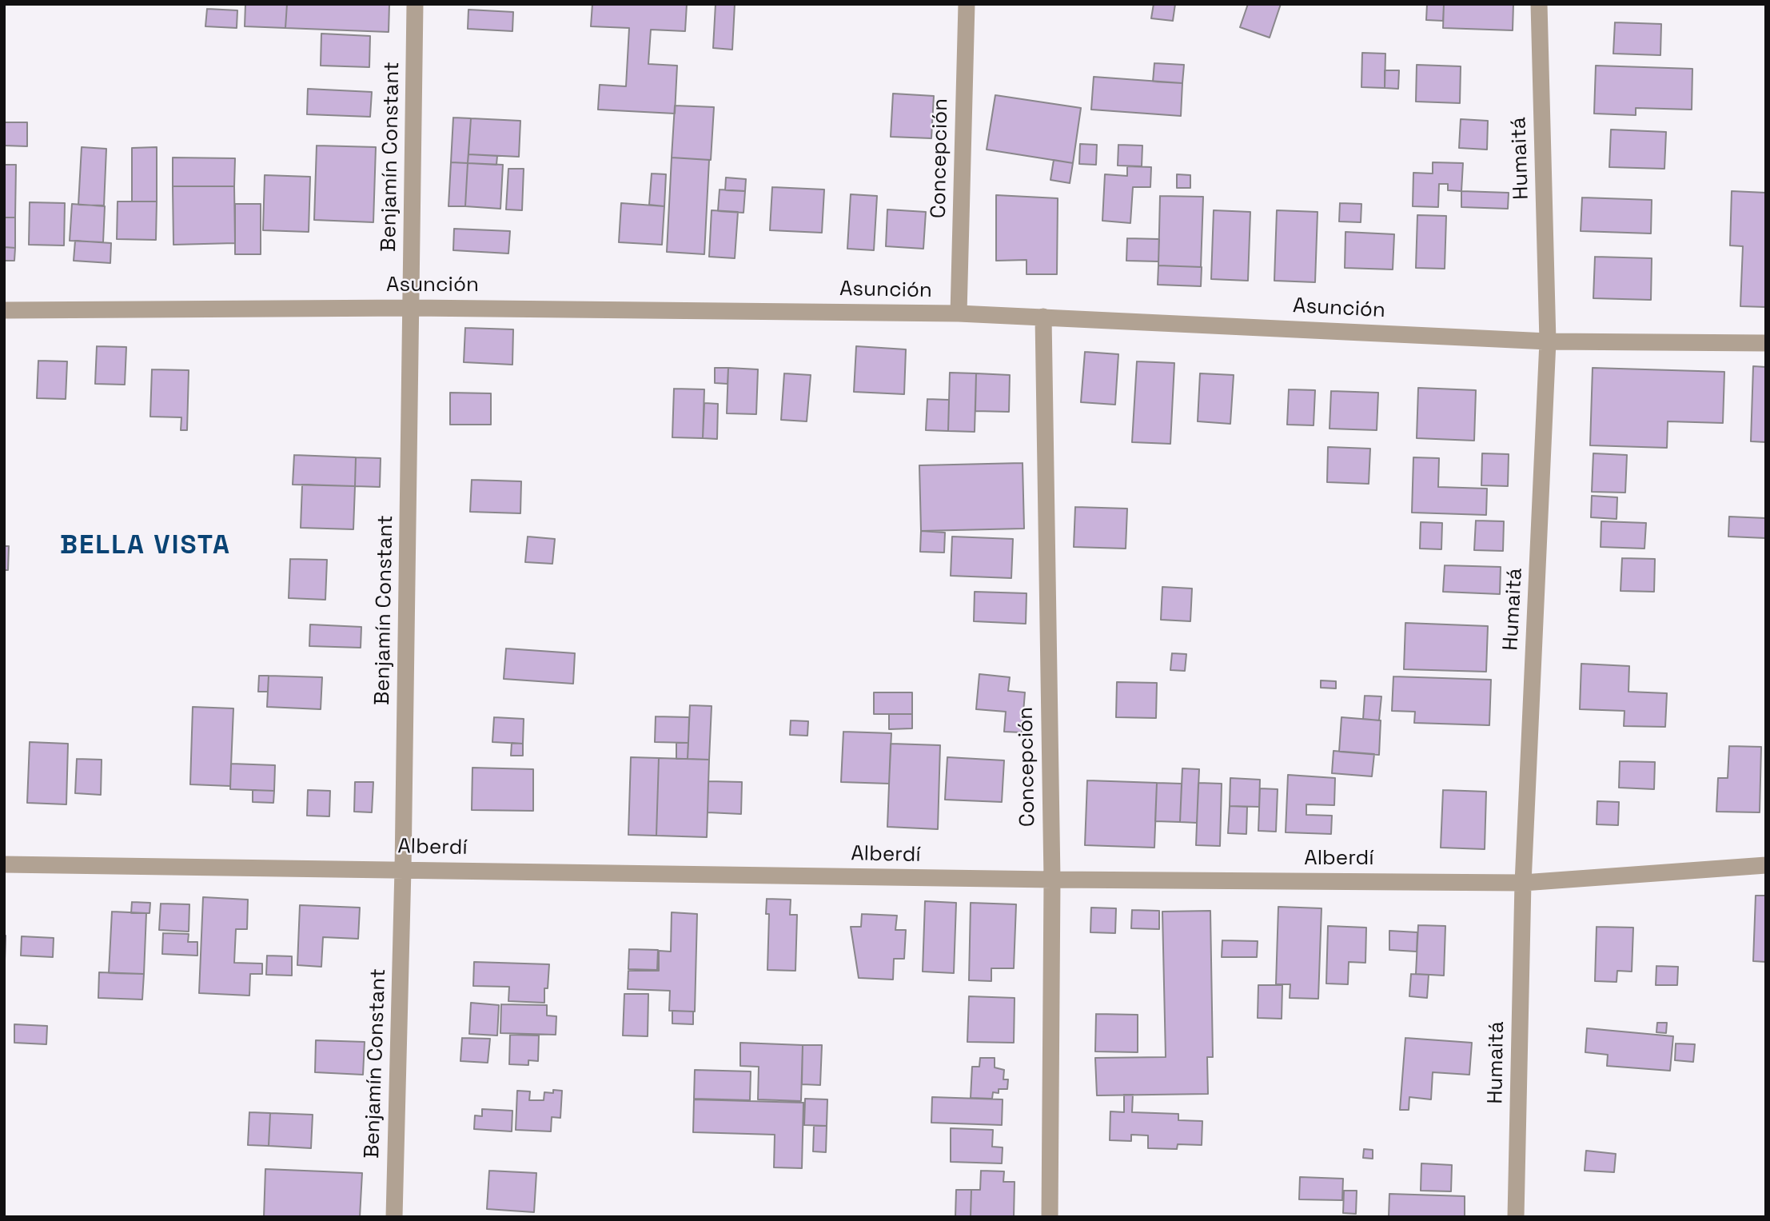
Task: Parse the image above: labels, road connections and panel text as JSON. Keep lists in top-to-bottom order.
{
  "streets": {
    "street": [
      "Benjamín Constant",
      "Concepción",
      "Humaitá",
      "Asunción",
      "Alberdí"
    ]
  },
  "crossings": [
    ["Benjamín Constant", "Asunción"],
    ["Benjamín Constant", "Alberdí"],
    ["Concepción", "Asunción"],
    ["Concepción", "Alberdí"],
    ["Humaitá", "Asunción"],
    ["Humaitá", "Alberdí"]
  ],
  "districts": ["BELLA VISTA"]
}
